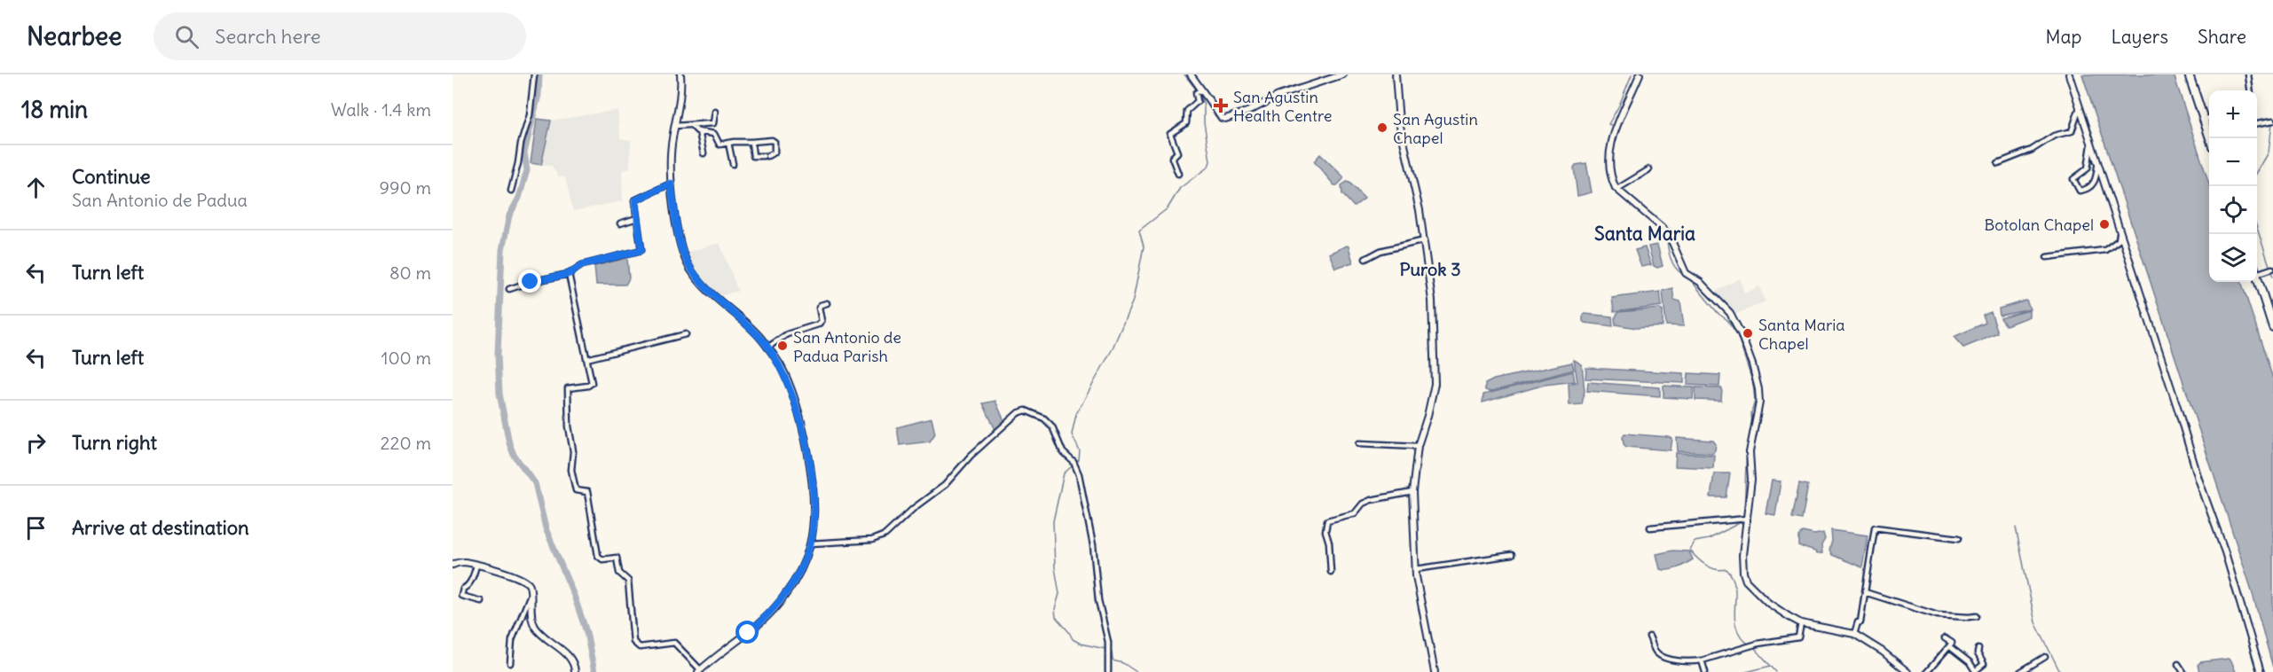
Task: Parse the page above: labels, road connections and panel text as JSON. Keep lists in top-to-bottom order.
{
  "districts": ["Santa Maria", "Purok 3"],
  "places": {
    "health": ["San Agustin Health Centre"],
    "other": [
      "San Agustin Chapel",
      "Botolan Chapel",
      "Santa Maria Chapel",
      "San Antonio de Padua Parish"
    ]
  },
  "page": {
    "header": "Nearbee",
    "search": "Search here",
    "nav": ["Map", "Layers", "Share"],
    "heading": ["18 min", "Walk · 1.4 km"],
    "map_buttons": ["+", "−"],
    "list": [
      ["Continue", "San Antonio de Padua", "990 m"],
      ["Turn left", "80 m"],
      ["Turn left", "100 m"],
      ["Turn right", "220 m"],
      "Arrive at destination"
    ]
  }
}
